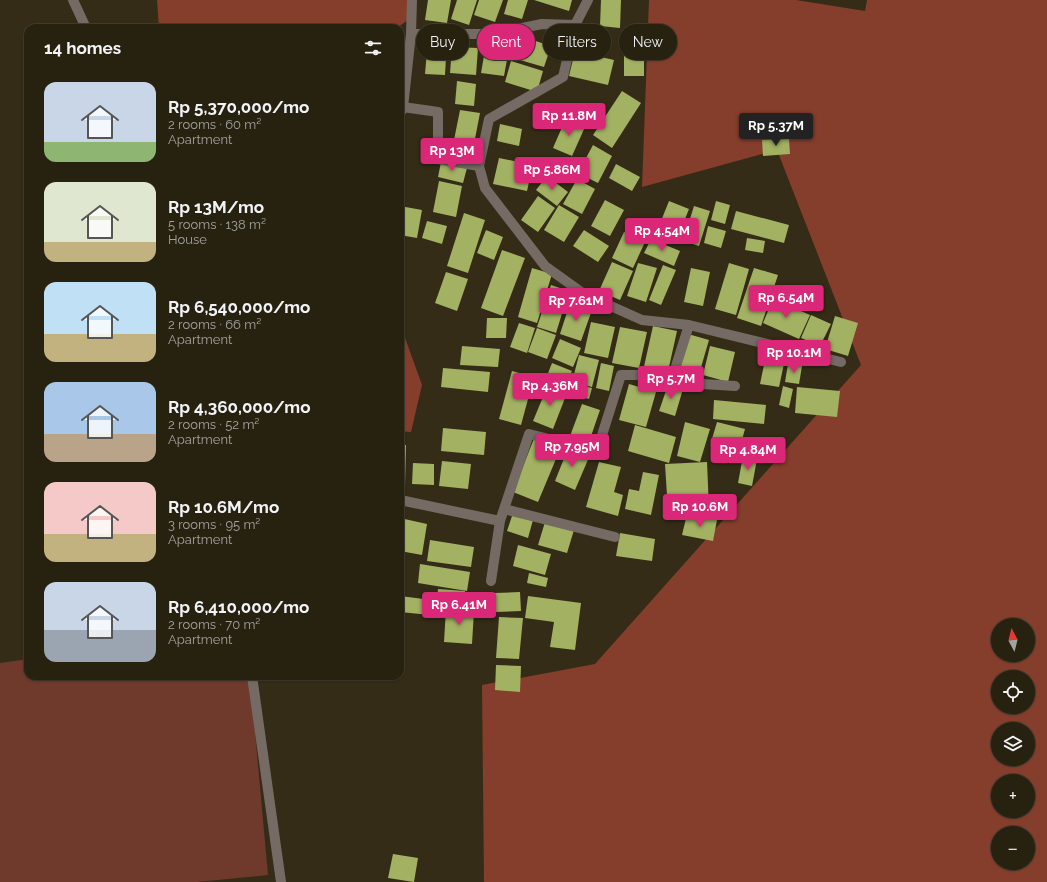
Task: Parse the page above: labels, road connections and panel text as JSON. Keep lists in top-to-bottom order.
{
  "north": "top",
  "page": {
    "chip": [
      "Buy",
      "Rent",
      "Filters",
      "New"
    ],
    "heading": "14 homes",
    "list": [
      {
        "name": "Rp 5,370,000/mo",
        "note": "2 rooms · 60 m² · Apartment"
      },
      {
        "name": "Rp 13M/mo",
        "note": "5 rooms · 138 m² · House"
      },
      {
        "name": "Rp 6,540,000/mo",
        "note": "2 rooms · 66 m² · Apartment"
      },
      {
        "name": "Rp 4,360,000/mo",
        "note": "2 rooms · 52 m² · Apartment"
      },
      {
        "name": "Rp 10.6M/mo",
        "note": "3 rooms · 95 m² · Apartment"
      },
      {
        "name": "Rp 6,410,000/mo",
        "note": "2 rooms · 70 m² · Apartment"
      }
    ],
    "price": [
      "Rp 11.8M",
      "Rp 5.37M",
      "Rp 13M",
      "Rp 5.86M",
      "Rp 4.54M",
      "Rp 6.54M",
      "Rp 7.61M",
      "Rp 10.1M",
      "Rp 5.7M",
      "Rp 4.36M",
      "Rp 7.95M",
      "Rp 4.84M",
      "Rp 10.6M",
      "Rp 6.41M"
    ],
    "map_buttons": ["+", "−"]
  }
}
